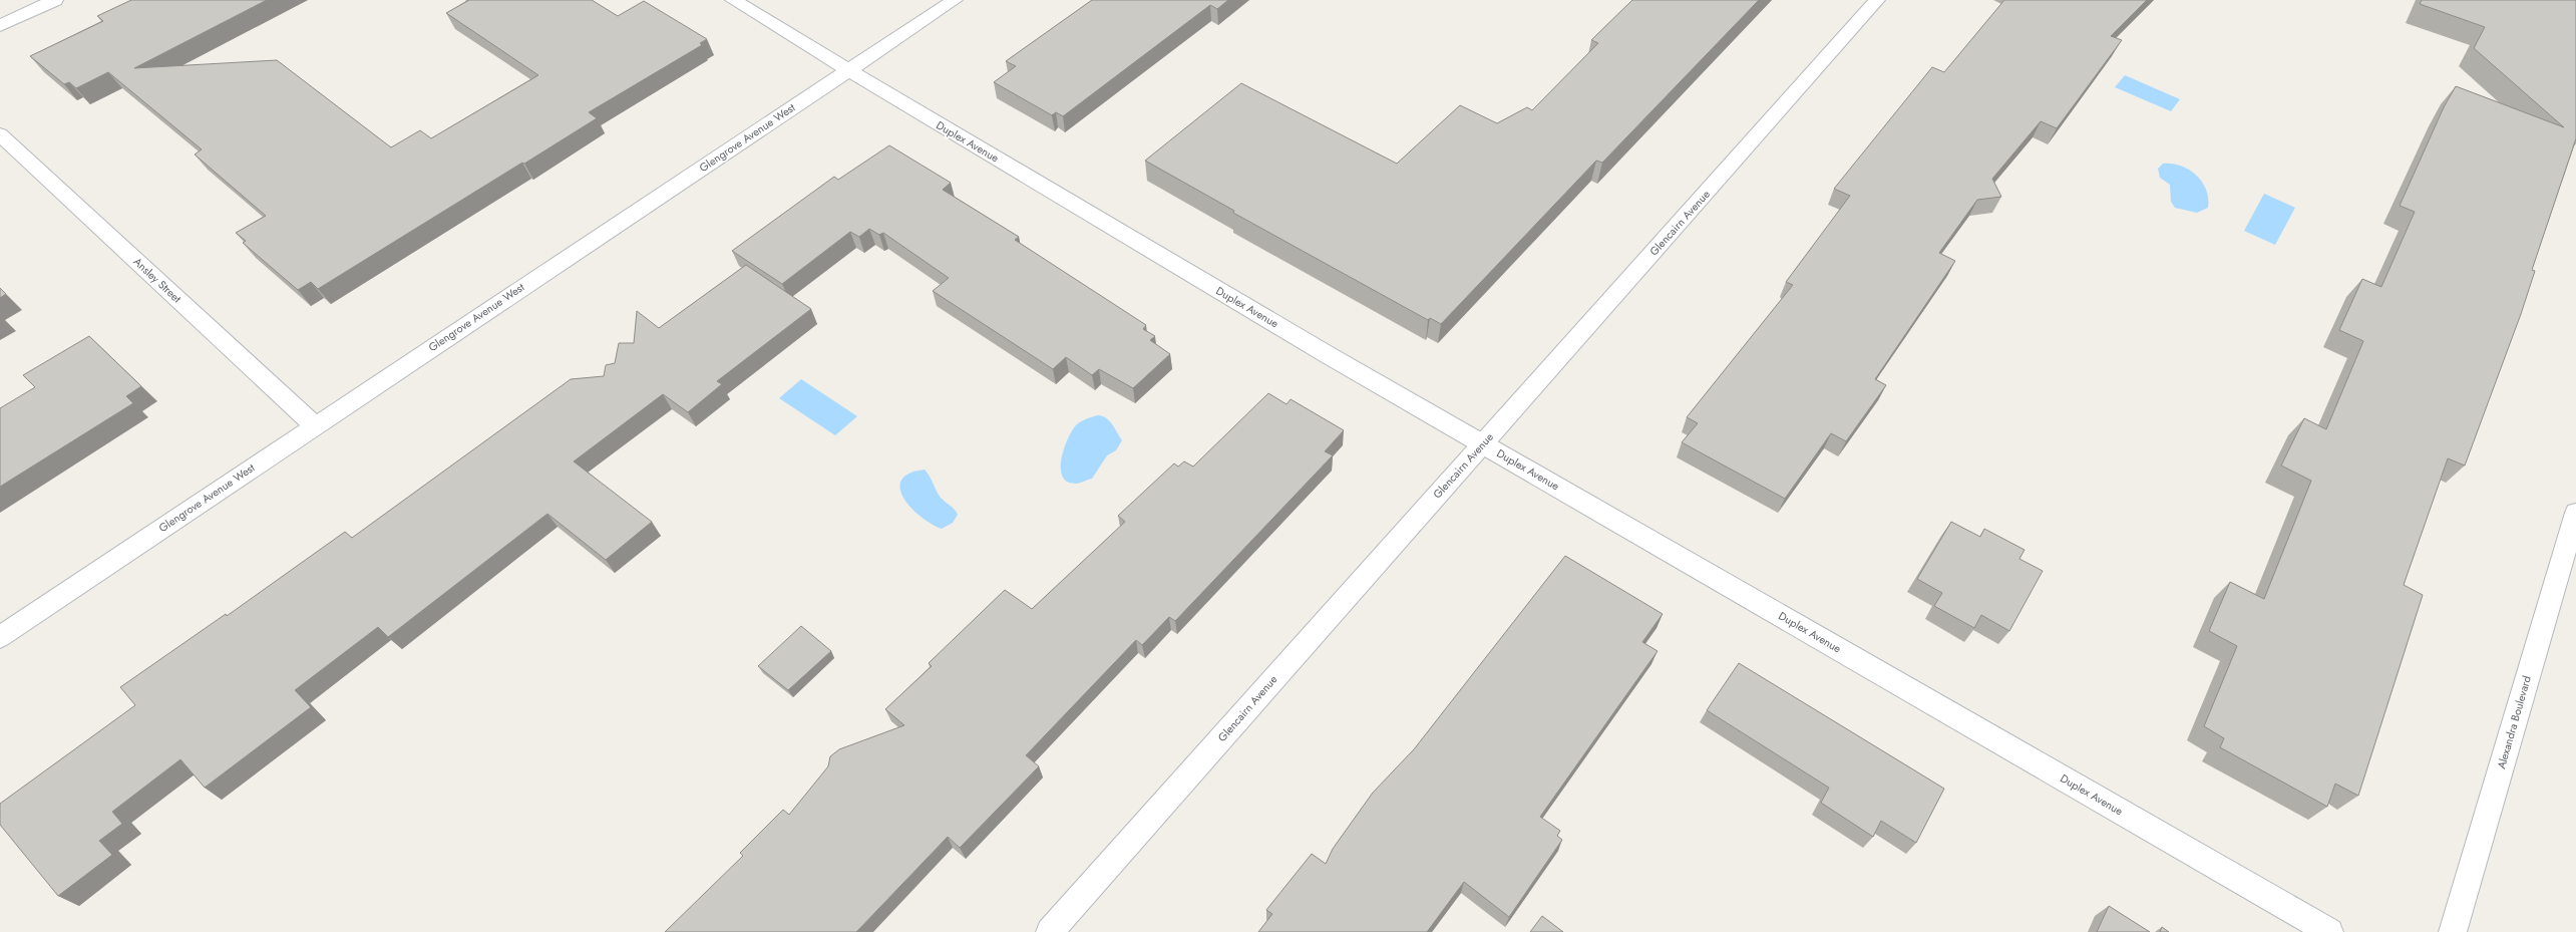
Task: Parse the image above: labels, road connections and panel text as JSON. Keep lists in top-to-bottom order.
{
  "streets": {
    "street": [
      "Glengrove Avenue West",
      "Duplex Avenue",
      "Glencairn Avenue",
      "Ansley Street",
      "Alexandra Boulevard"
    ]
  },
  "crossings": [
    ["Glengrove Avenue West", "Duplex Avenue"],
    ["Glengrove Avenue West", "Ansley Street"],
    ["Duplex Avenue", "Glencairn Avenue"]
  ]
}
